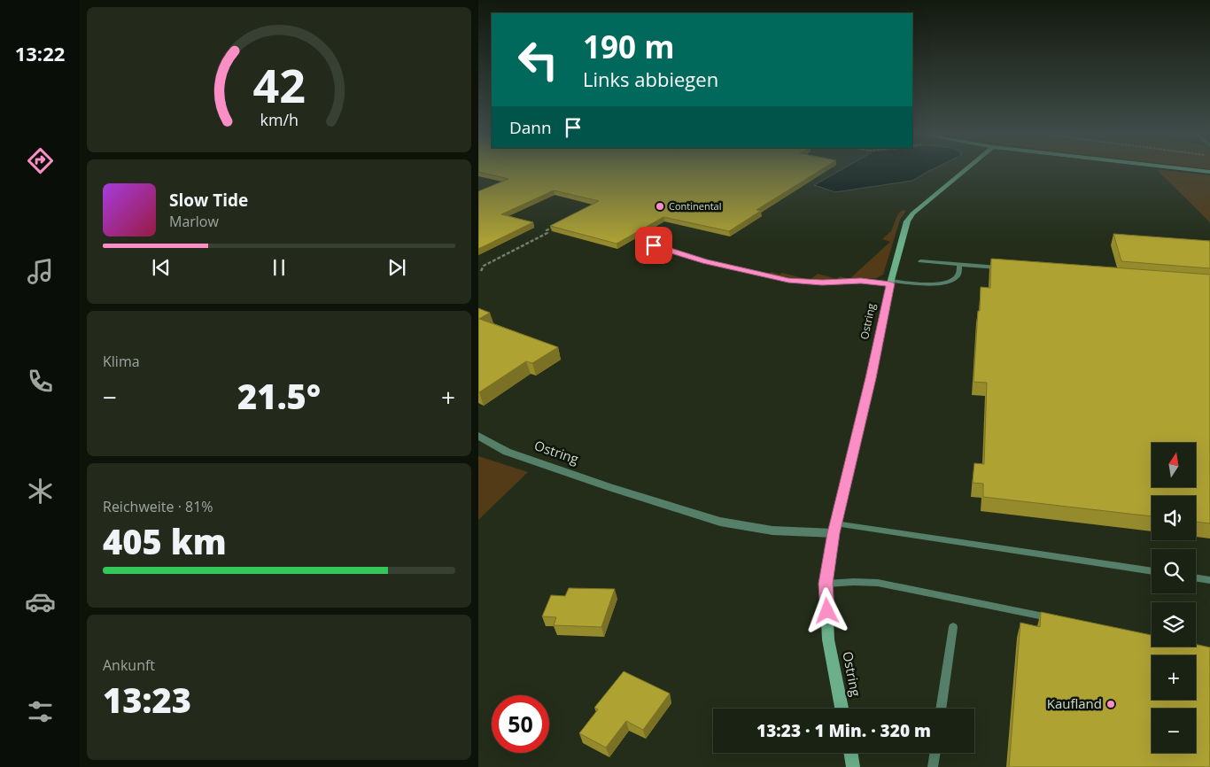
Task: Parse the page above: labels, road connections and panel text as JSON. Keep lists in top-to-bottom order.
{
  "streets": {
    "main road": ["Ostring"]
  },
  "places": ["Continental", "Kaufland"],
  "north": "top",
  "page": {
    "tabs": "13:22",
    "turn": ["190 m", "Links abbiegen"],
    "then": "Dann",
    "song": ["Slow Tide", "Marlow"],
    "tile": [
      "Klima",
      ["Reichweite · 81%", "405 km"],
      ["Ankunft", "13:23"]
    ],
    "heat": ["−", "21.5°", "+"],
    "map_buttons": ["+", "−"],
    "limit": "50",
    "trip": "13:23 · 1 Min. · 320 m",
    "gauge": ["42", "km/h"]
  }
}
